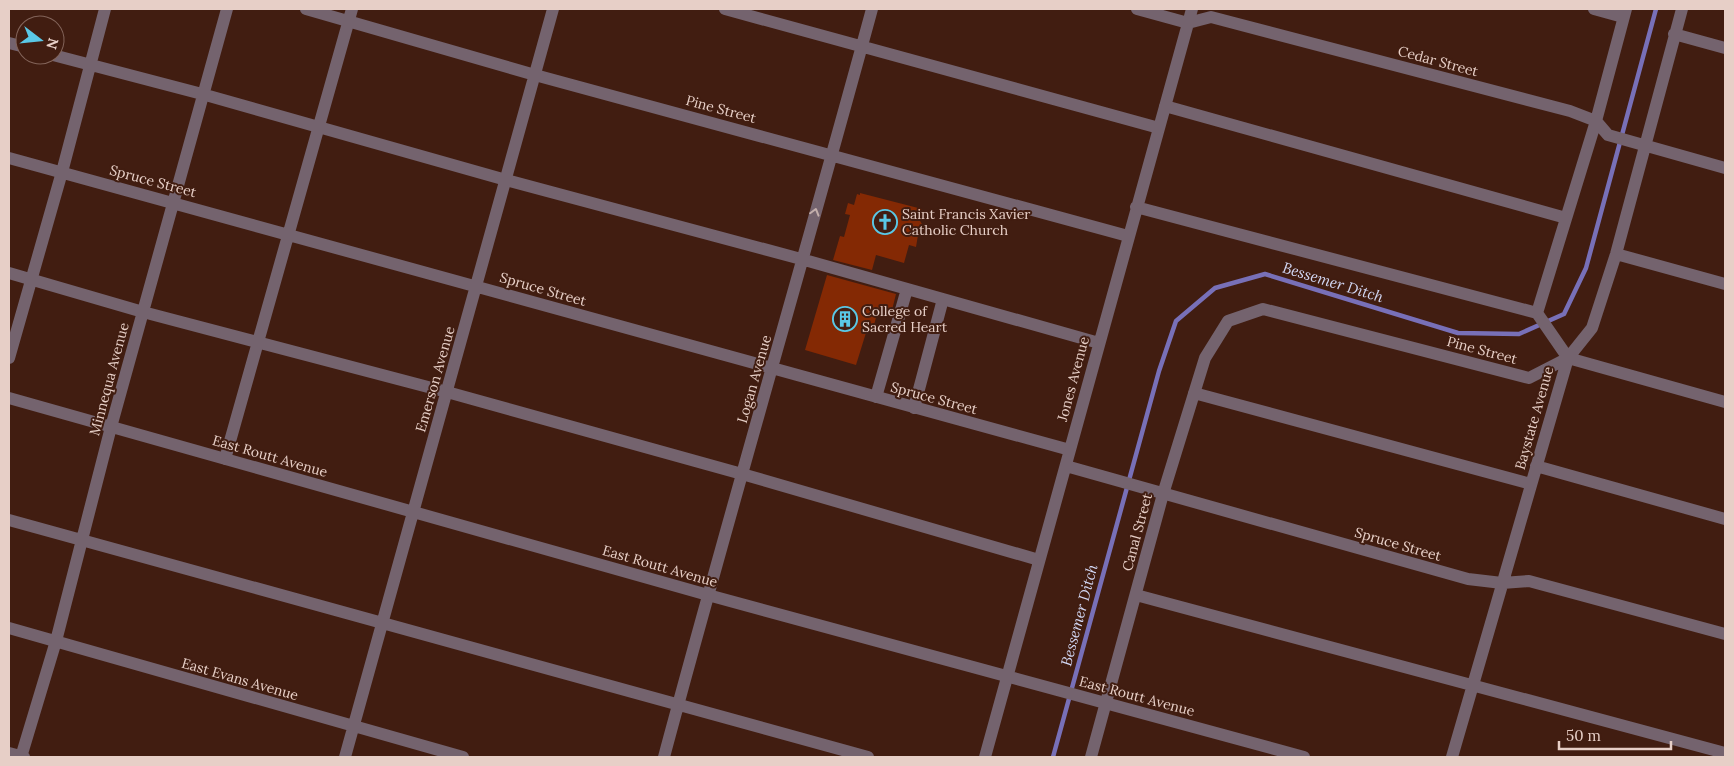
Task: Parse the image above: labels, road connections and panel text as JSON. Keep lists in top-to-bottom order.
{
  "streets": {
    "street": [
      "Cedar Street",
      "Pine Street",
      "Spruce Street",
      "Minnequa Avenue",
      "Emerson Avenue",
      "Logan Avenue",
      "Jones Avenue",
      "Baystate Avenue",
      "East Routt Avenue",
      "Canal Street",
      "East Evans Avenue"
    ]
  },
  "crossings": [
    ["Cedar Street", "Jones Avenue"],
    ["Pine Street", "Emerson Avenue"],
    ["Pine Street", "Logan Avenue"],
    ["Pine Street", "Jones Avenue"],
    ["Pine Street", "Baystate Avenue"],
    ["Pine Street", "Canal Street"],
    ["Spruce Street", "Minnequa Avenue"],
    ["Spruce Street", "Emerson Avenue"],
    ["Spruce Street", "Logan Avenue"],
    ["Spruce Street", "Jones Avenue"],
    ["Spruce Street", "Baystate Avenue"],
    ["Spruce Street", "Canal Street"],
    ["Minnequa Avenue", "East Routt Avenue"],
    ["Minnequa Avenue", "East Evans Avenue"],
    ["Emerson Avenue", "East Routt Avenue"],
    ["Emerson Avenue", "East Evans Avenue"],
    ["Logan Avenue", "East Routt Avenue"],
    ["Jones Avenue", "East Routt Avenue"],
    ["East Routt Avenue", "Canal Street"]
  ],
  "water": ["Bessemer Ditch"],
  "places": {
    "church": ["Saint Francis Xavier Catholic Church"],
    "building": ["College of Sacred Heart"]
  },
  "scale_bar": "50 m",
  "north": "right"
}
